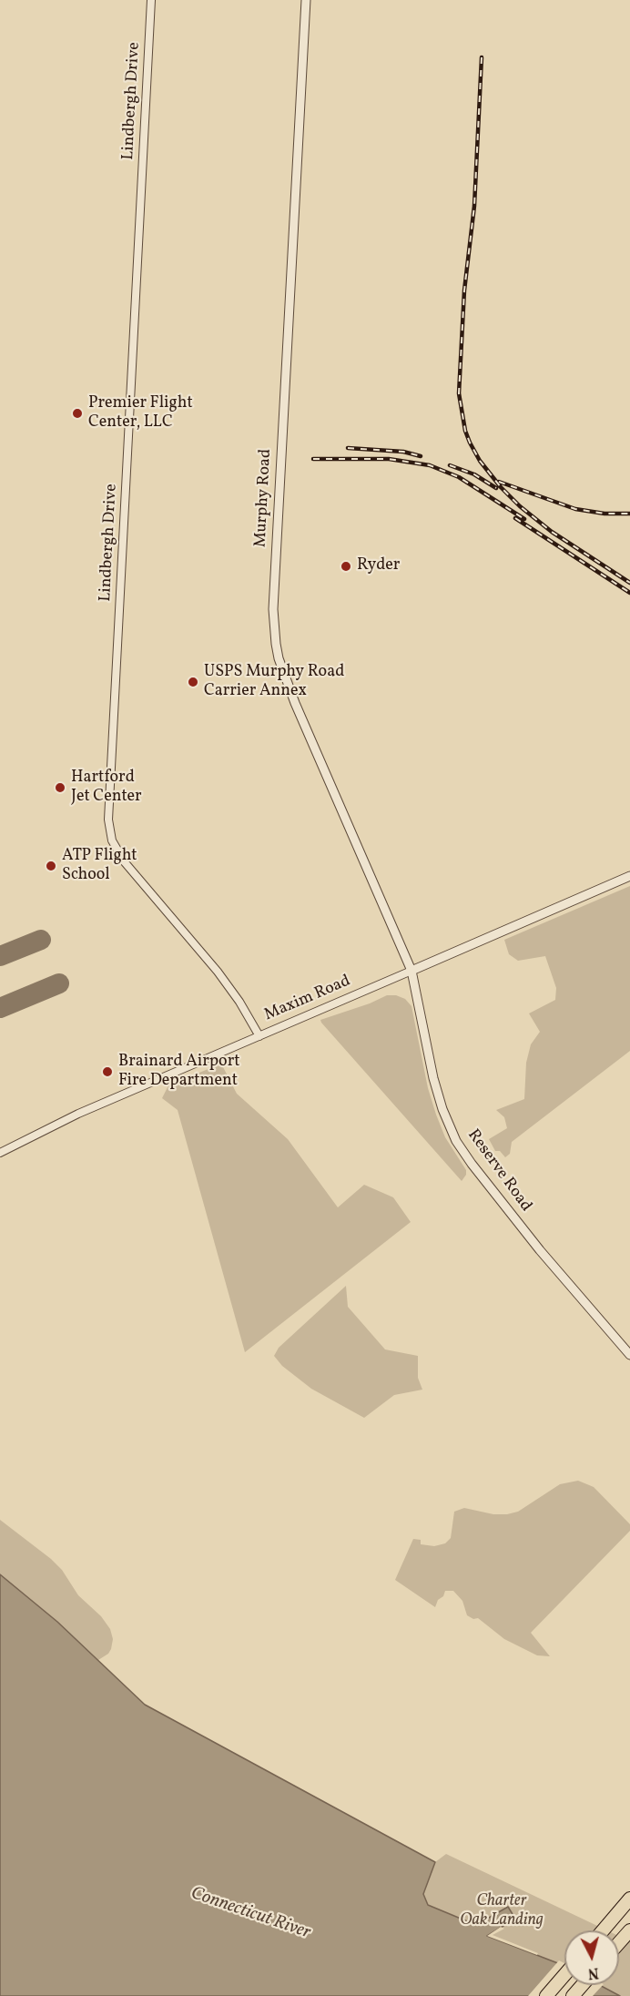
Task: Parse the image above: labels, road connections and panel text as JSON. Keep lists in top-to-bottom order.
{
  "streets": {
    "street": [
      "Lindbergh Drive",
      "Murphy Road",
      "Maxim Road",
      "Reserve Road"
    ]
  },
  "crossings": [
    ["Lindbergh Drive", "Maxim Road"],
    ["Murphy Road", "Maxim Road"],
    ["Murphy Road", "Reserve Road"],
    ["Maxim Road", "Reserve Road"]
  ],
  "water": ["Connecticut River"],
  "parks": ["Charter Oak Landing"],
  "places": [
    "Premier Flight Center, LLC",
    "Ryder",
    "USPS Murphy Road Carrier Annex",
    "Hartford Jet Center",
    "ATP Flight School",
    "Brainard Airport Fire Department"
  ],
  "north": "bottom"
}
